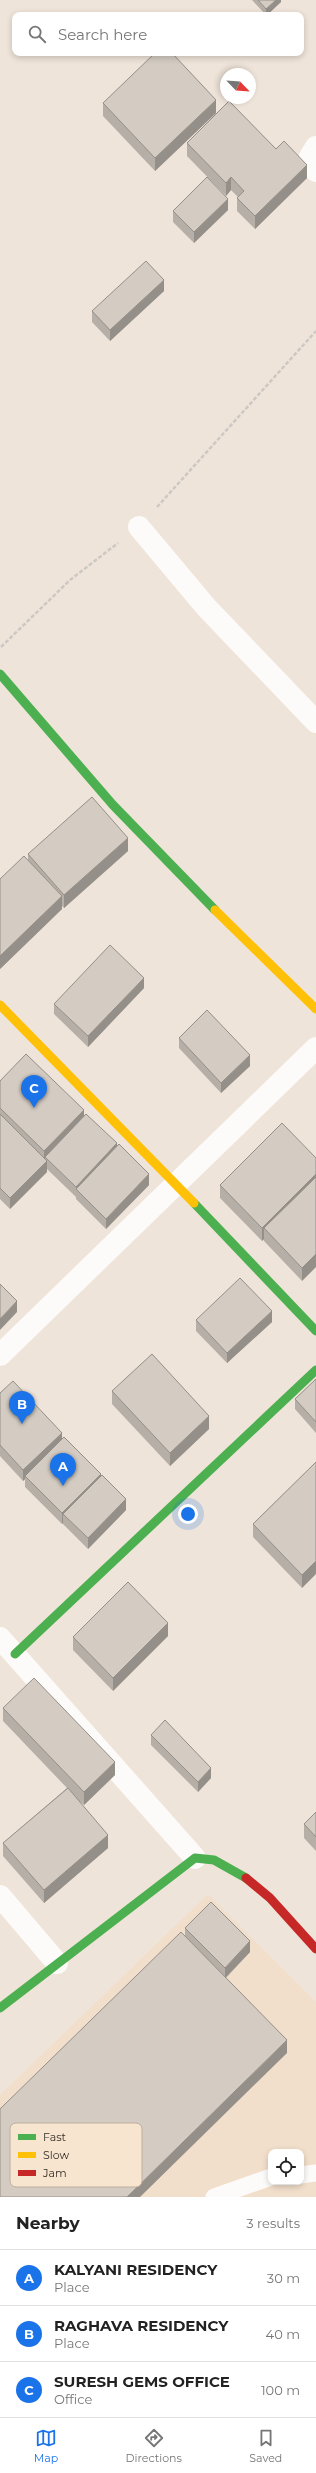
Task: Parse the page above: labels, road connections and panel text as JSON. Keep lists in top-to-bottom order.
{
  "legend": ["Fast", "Slow", "Jam"],
  "north": "bottom right",
  "page": {
    "search": "Search here",
    "pins": ["C", "B", "A"],
    "heading": ["Nearby", "3 results"],
    "list": [
      {
        "mark": "A",
        "name": "KALYANI RESIDENCY",
        "note": "Place",
        "value": "30 m"
      },
      {
        "mark": "B",
        "name": "RAGHAVA RESIDENCY",
        "note": "Place",
        "value": "40 m"
      },
      {
        "mark": "C",
        "name": "SURESH GEMS OFFICE",
        "note": "Office",
        "value": "100 m"
      }
    ],
    "nav": ["Map", "Directions", "Saved"]
  }
}
